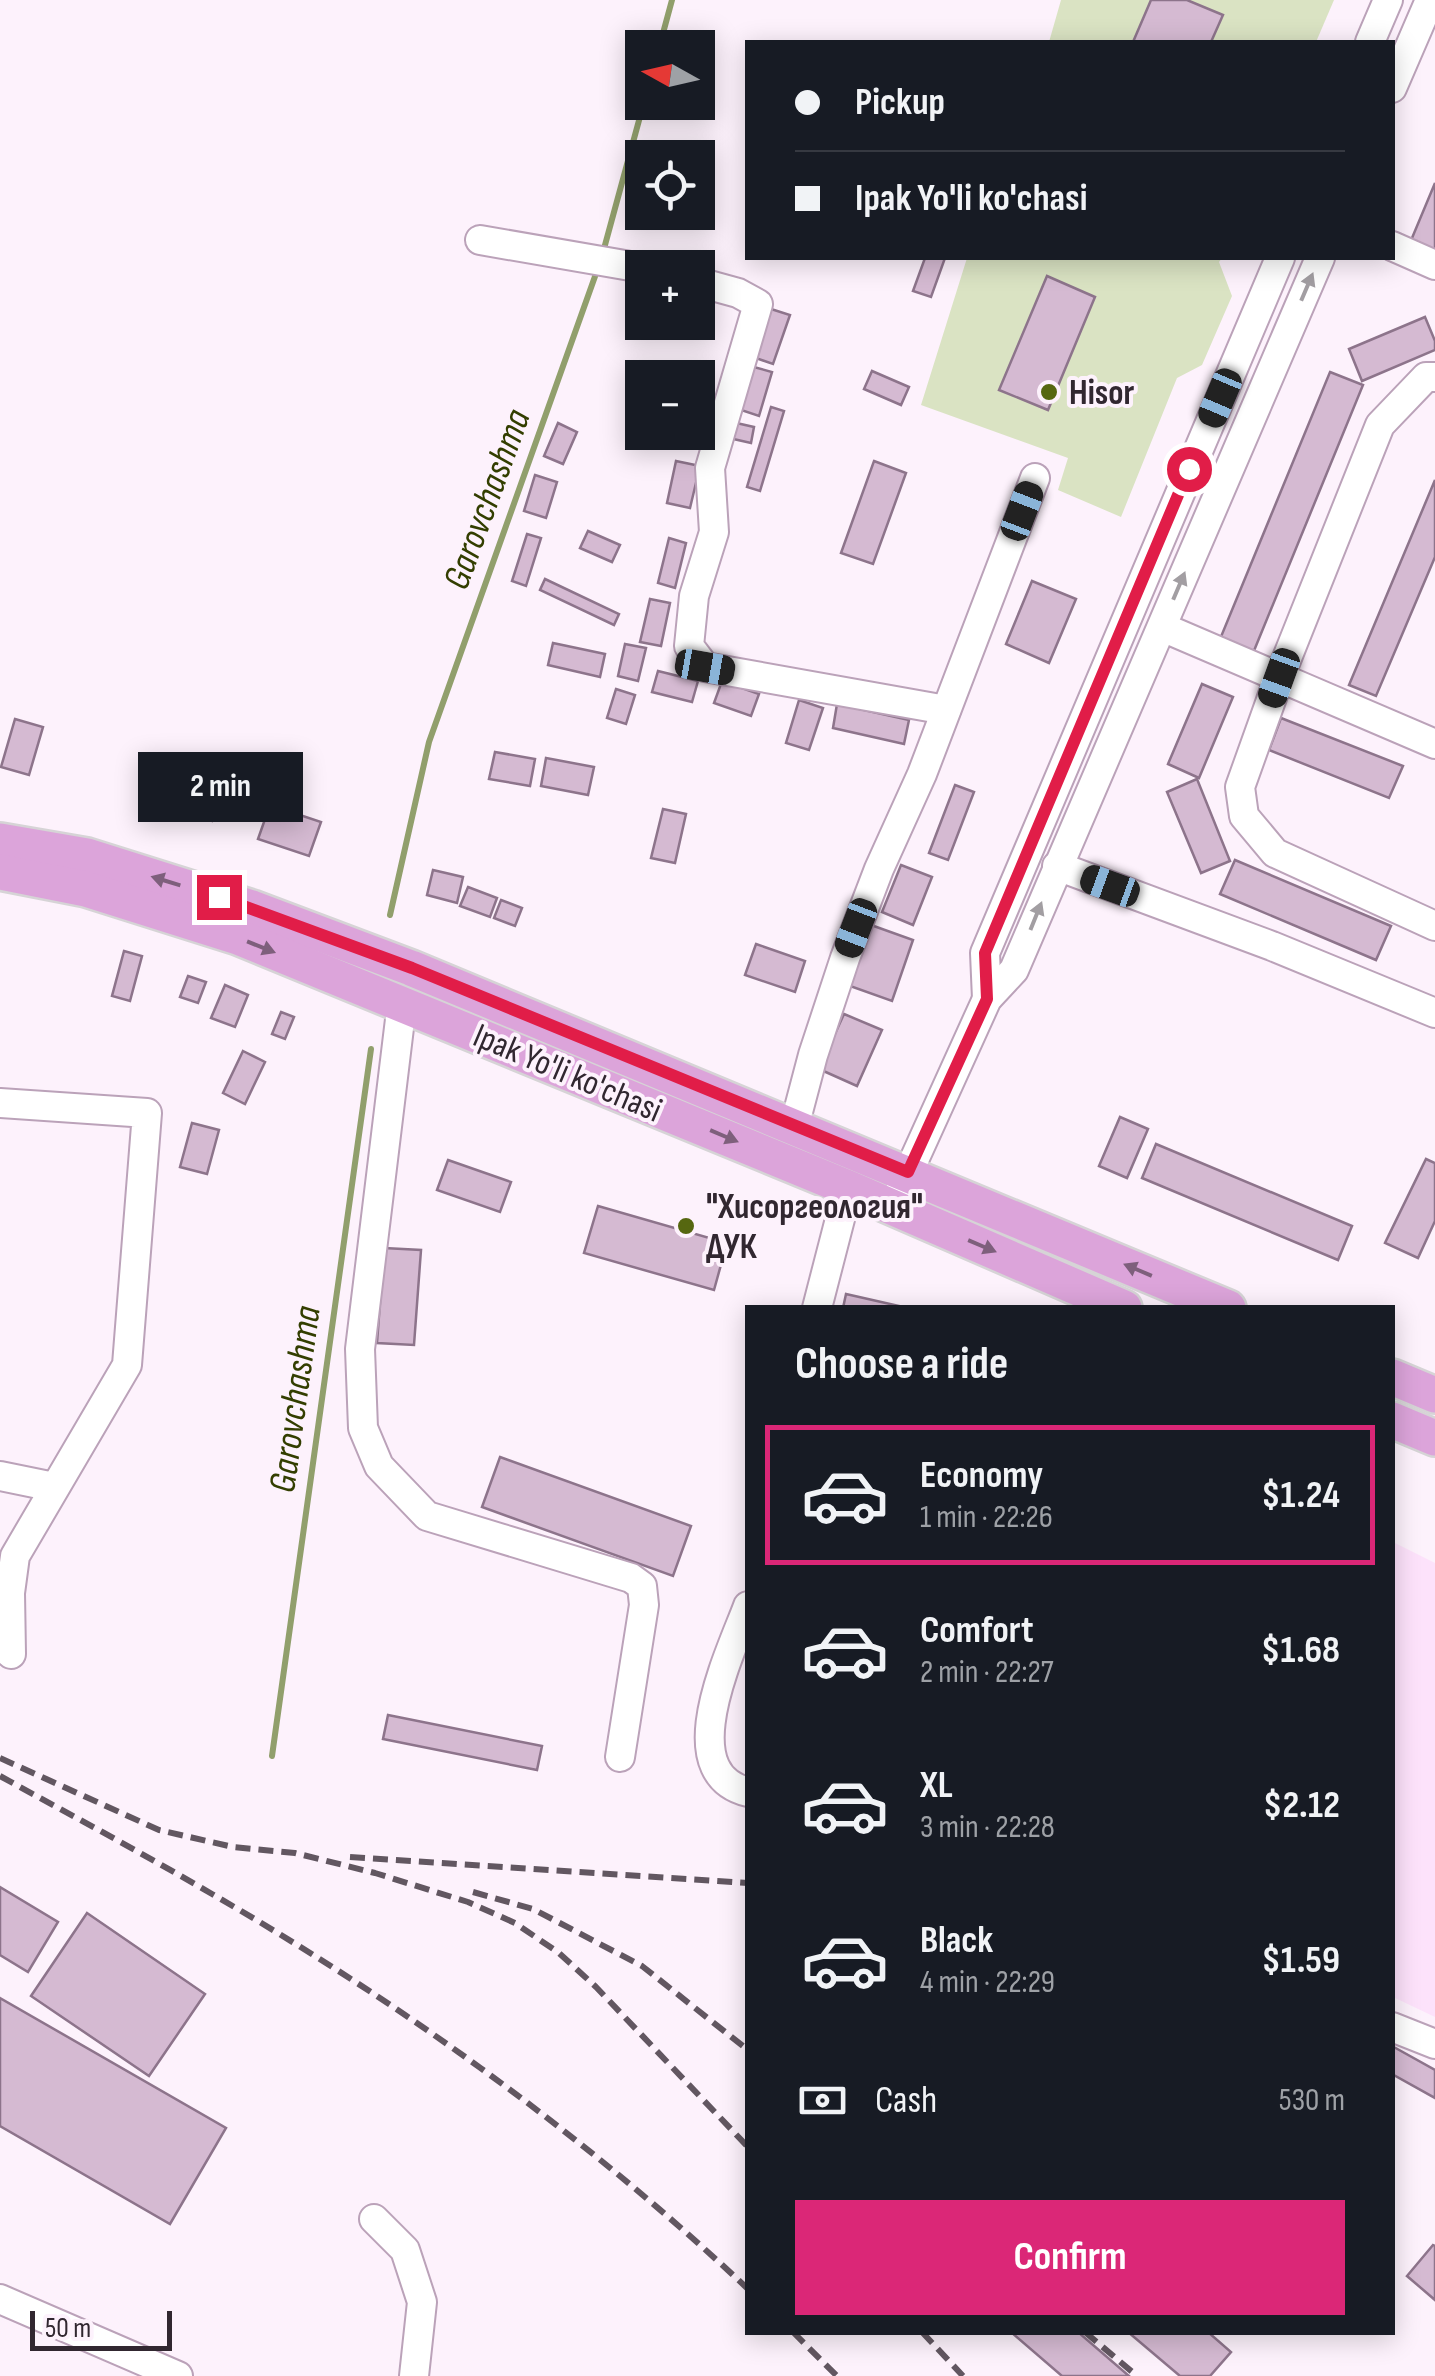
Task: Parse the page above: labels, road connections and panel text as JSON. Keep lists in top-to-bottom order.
{
  "streets": {
    "main road": ["Ipak Yo'li ko'chasi"]
  },
  "water": ["Garovchashma"],
  "places": ["Hisor", "\"Хисоргеология\" ДУК"],
  "scale_bar": "50 m",
  "north": "left",
  "page": {
    "map_buttons": ["+", "−"],
    "banner": ["Pickup", "Ipak Yo'li ko'chasi"],
    "bubble": "2 min",
    "heading": "Choose a ride",
    "list": [
      {
        "name": "Economy",
        "note": "1 min · 22:26",
        "value": "$1.24"
      },
      {
        "name": "Comfort",
        "note": "2 min · 22:27",
        "value": "$1.68"
      },
      {
        "name": "XL",
        "note": "3 min · 22:28",
        "value": "$2.12"
      },
      {
        "name": "Black",
        "note": "4 min · 22:29",
        "value": "$1.59"
      }
    ],
    "pay": ["Cash", "530 m"],
    "buttons": "Confirm",
    "scale": "50 m"
  }
}
